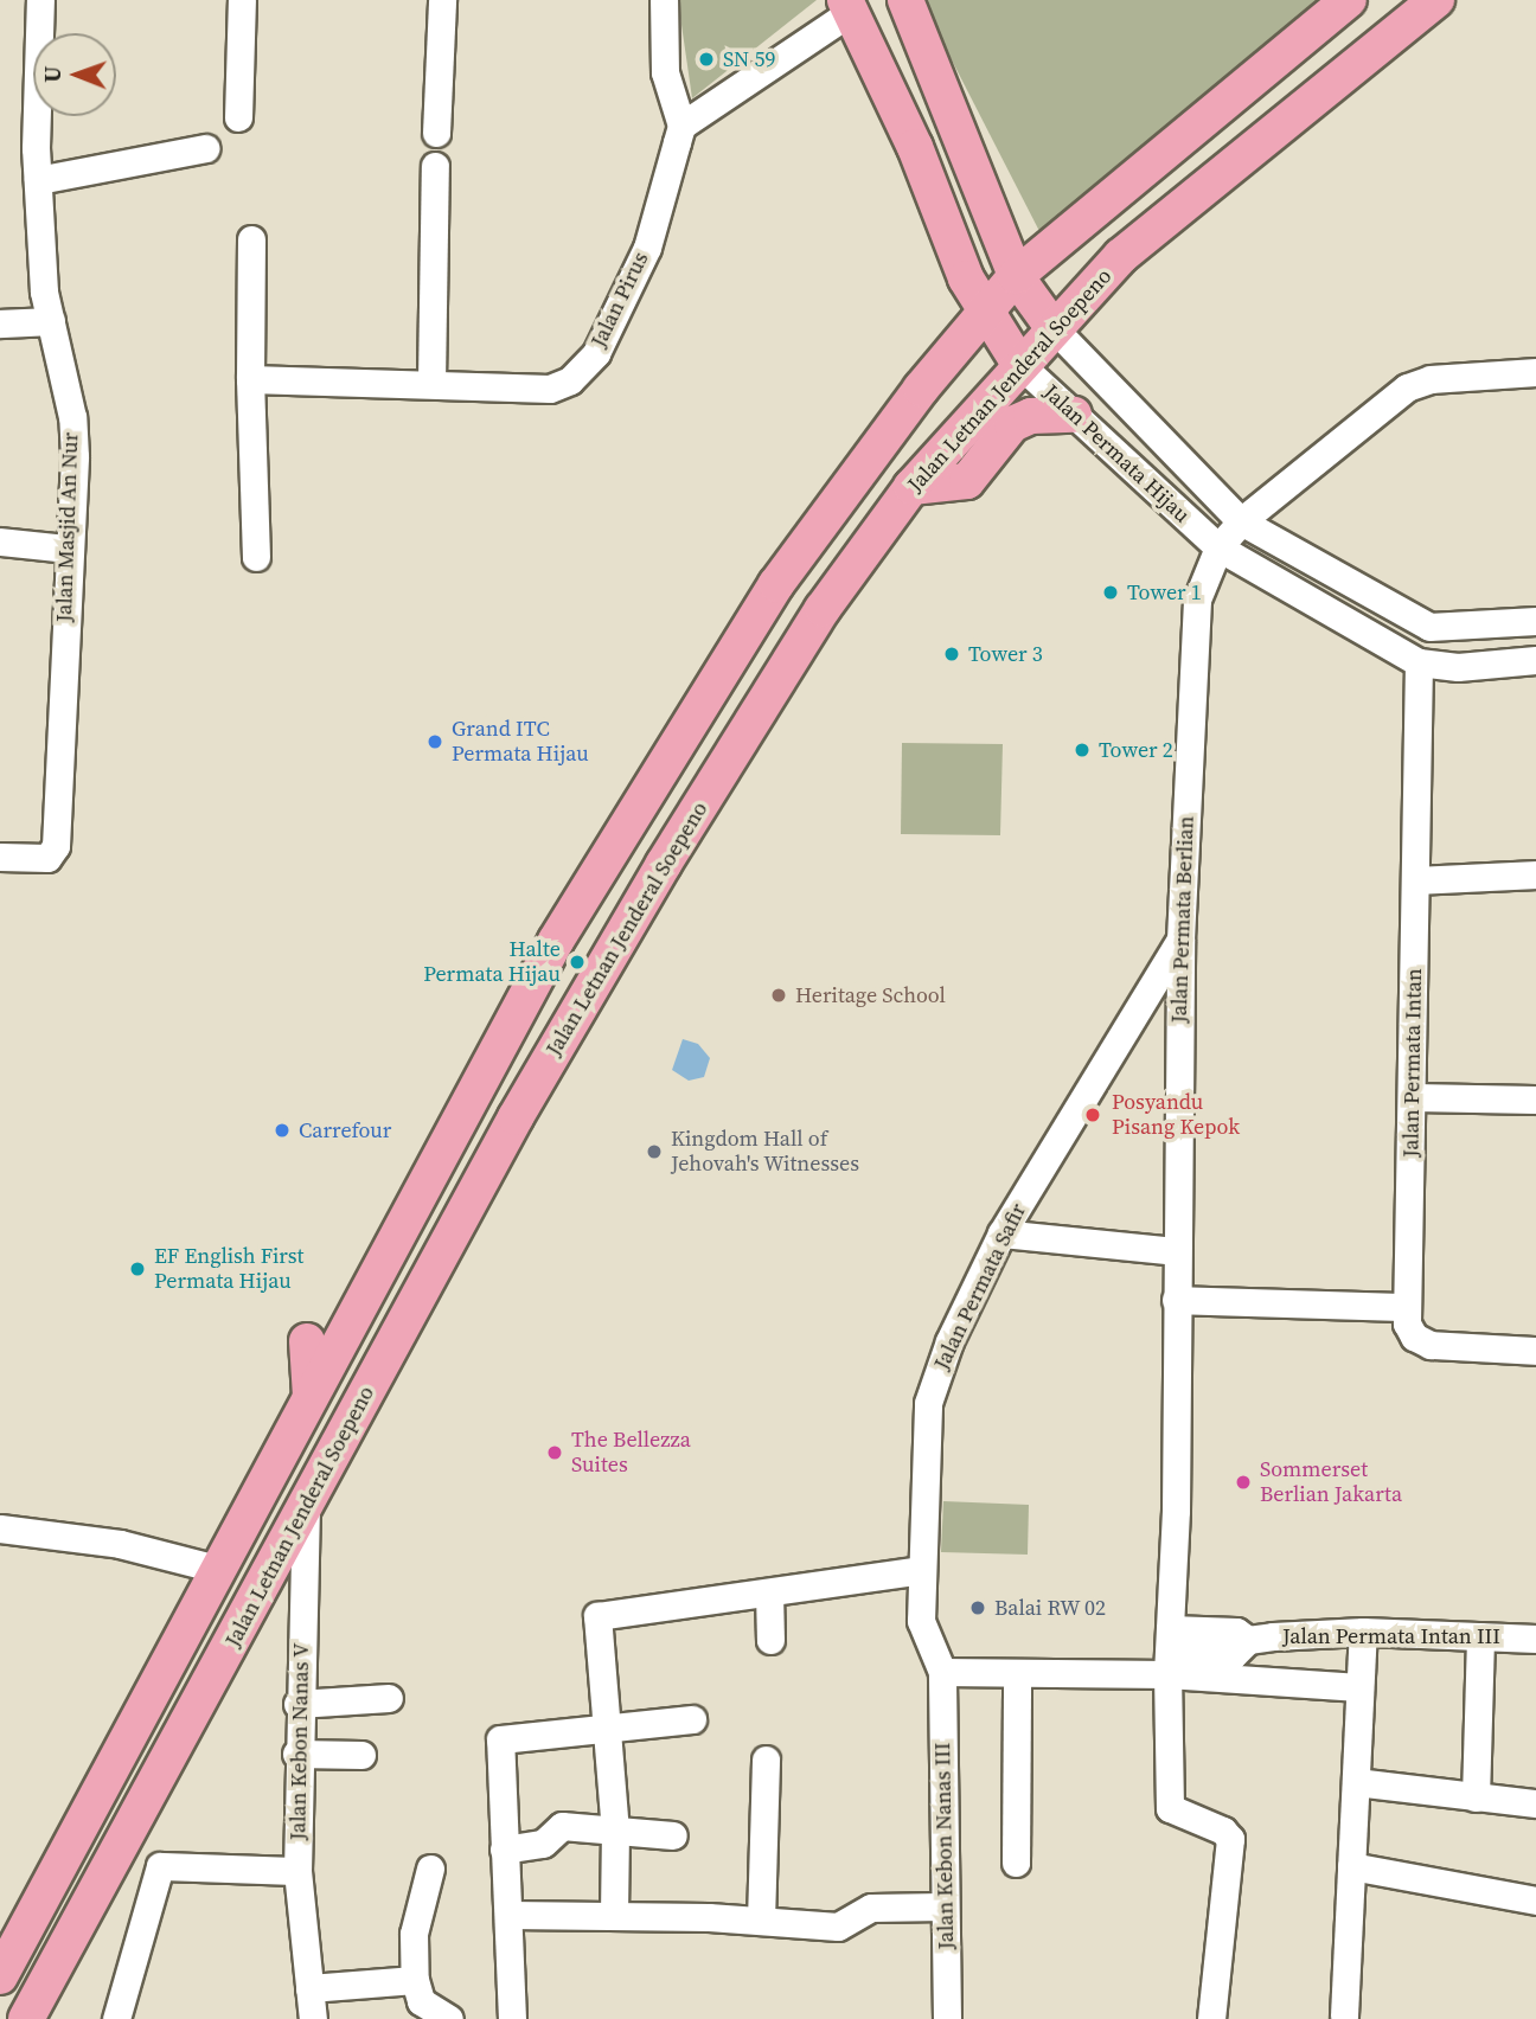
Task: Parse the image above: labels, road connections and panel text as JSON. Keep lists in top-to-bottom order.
{
  "streets": {
    "main road": ["Jalan Letnan Jenderal Soepeno", "Jalan Permata Hijau"],
    "street": [
      "Jalan Pirus",
      "Jalan Masjid An Nur",
      "Jalan Permata Berlian",
      "Jalan Permata Intan",
      "Jalan Permata Safir",
      "Jalan Permata Intan III",
      "Jalan Kebon Nanas V",
      "Jalan Kebon Nanas III"
    ]
  },
  "crossings": [
    ["Jalan Letnan Jenderal Soepeno", "Jalan Permata Hijau"],
    ["Jalan Letnan Jenderal Soepeno", "Jalan Kebon Nanas V"],
    ["Jalan Permata Hijau", "Jalan Permata Berlian"],
    ["Jalan Permata Hijau", "Jalan Permata Intan"],
    ["Jalan Permata Berlian", "Jalan Permata Safir"],
    ["Jalan Permata Berlian", "Jalan Permata Intan III"],
    ["Jalan Permata Safir", "Jalan Kebon Nanas III"]
  ],
  "places": [
    "SN 59",
    "Tower 1",
    "Tower 3",
    "Grand ITC Permata Hijau",
    "Tower 2",
    "Halte Permata Hijau",
    "Heritage School",
    "Posyandu Pisang Kepok",
    "Carrefour",
    "Kingdom Hall of Jehovah's Witnesses",
    "EF English First Permata Hijau",
    "The Bellezza Suites",
    "Sommerset Berlian Jakarta",
    "Balai RW 02"
  ],
  "north": "left"
}
